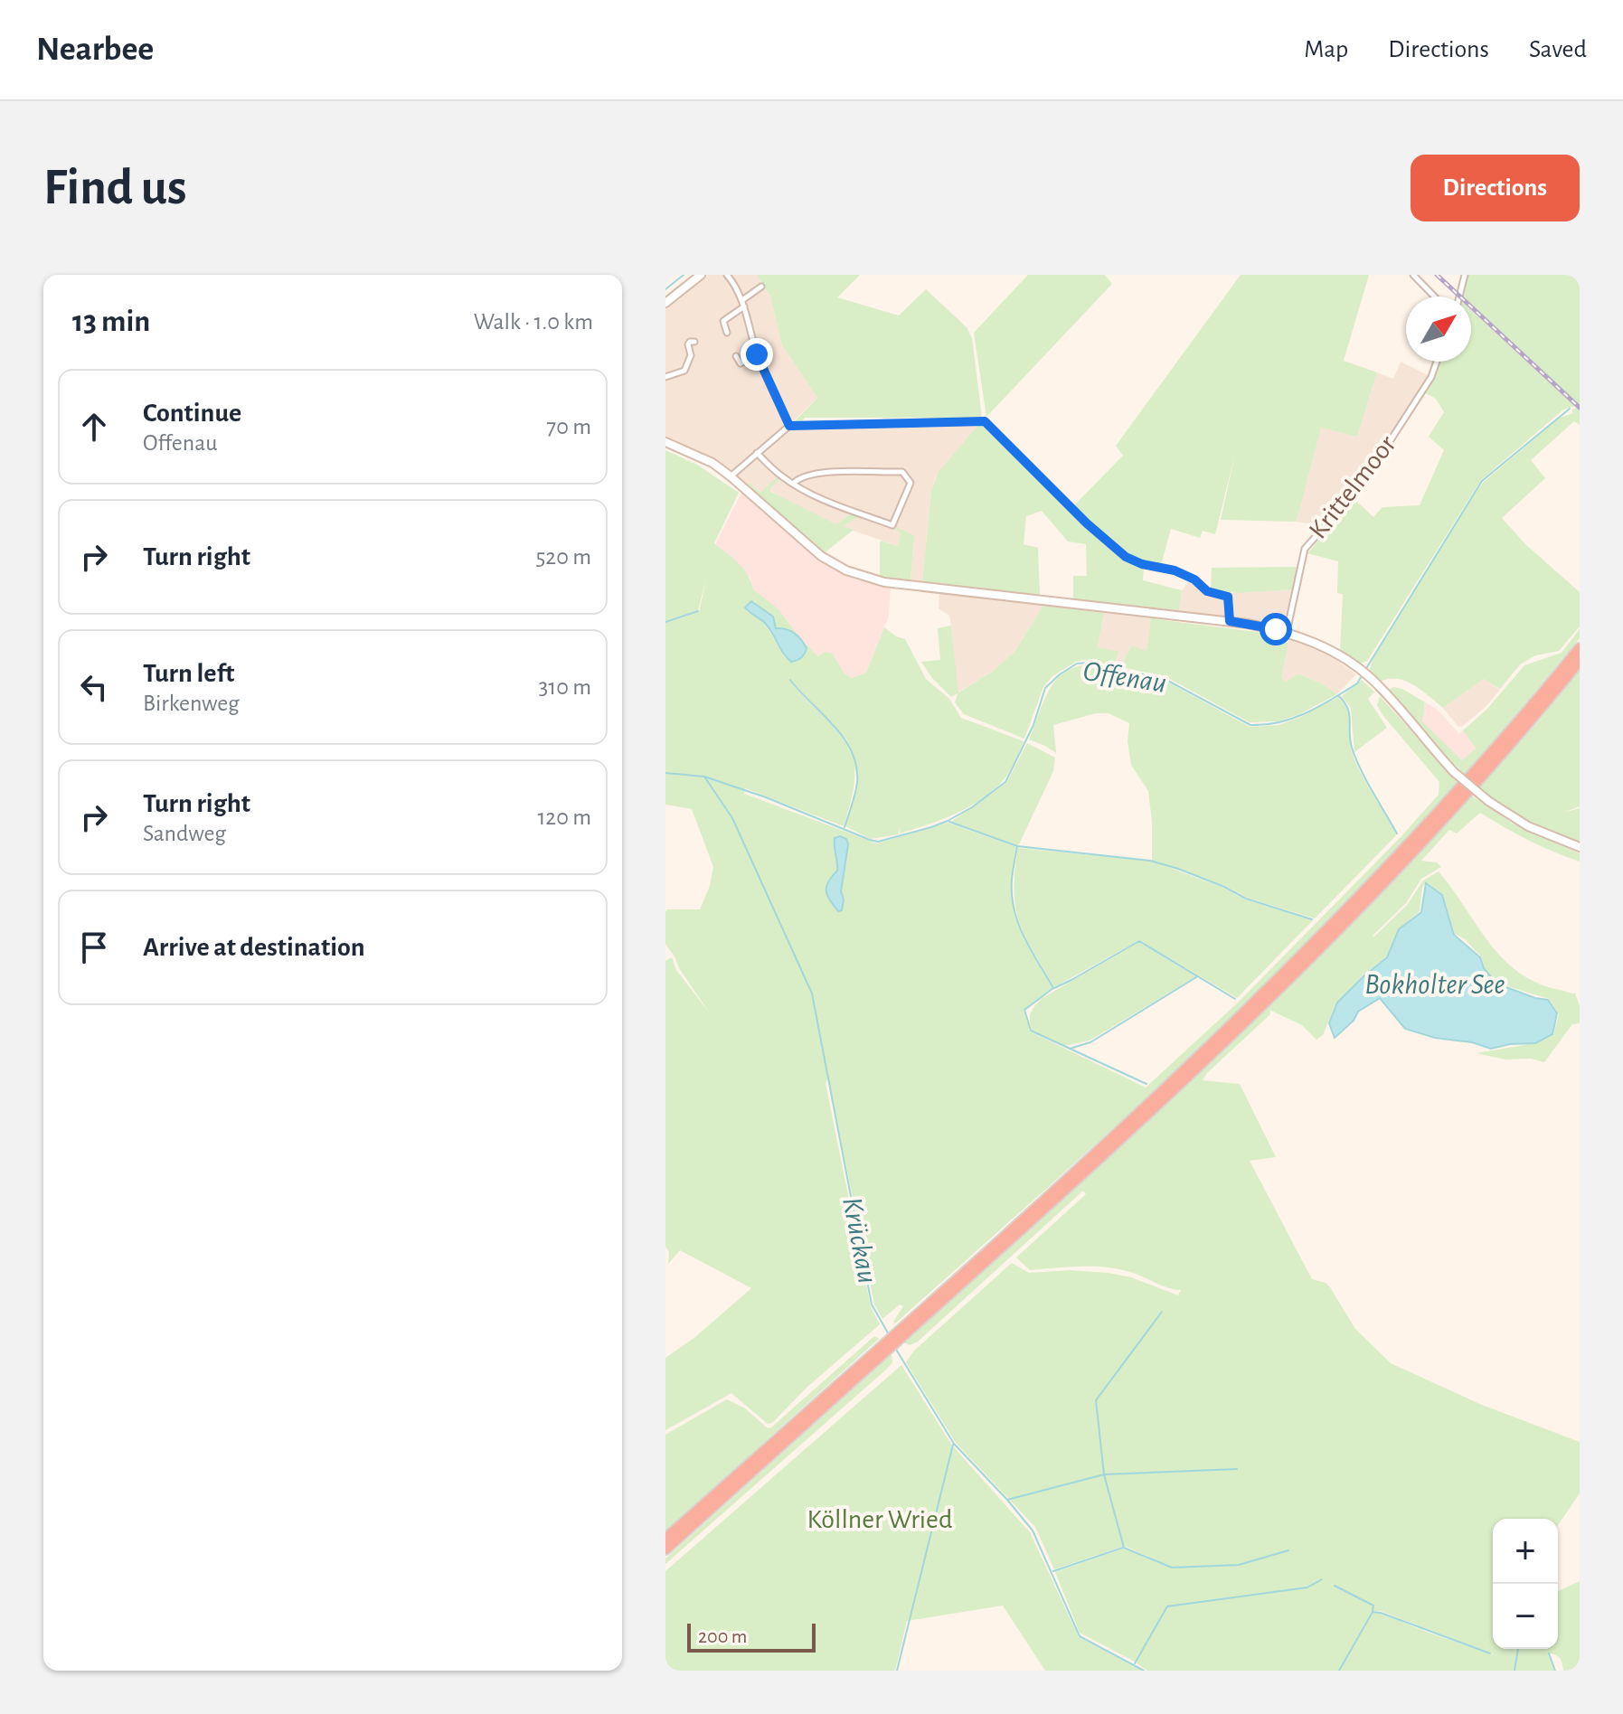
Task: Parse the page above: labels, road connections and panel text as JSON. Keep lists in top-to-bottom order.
{
  "streets": {
    "street": ["Krittelmoor"]
  },
  "water": ["Offenau", "Bokholter See", "Krückau"],
  "parks": ["Köllner Wried"],
  "scale_bar": "200 m",
  "north": "top right",
  "page": {
    "header": "Nearbee",
    "nav": ["Map", "Directions", "Saved"],
    "buttons": "Directions",
    "title": "Find us",
    "heading": ["13 min", "Walk · 1.0 km"],
    "list": [
      ["Continue", "Offenau", "70 m"],
      ["Turn right", "520 m"],
      ["Turn left", "Birkenweg", "310 m"],
      ["Turn right", "Sandweg", "120 m"],
      "Arrive at destination"
    ],
    "map_buttons": ["+", "−"],
    "scale": "200 m"
  }
}
